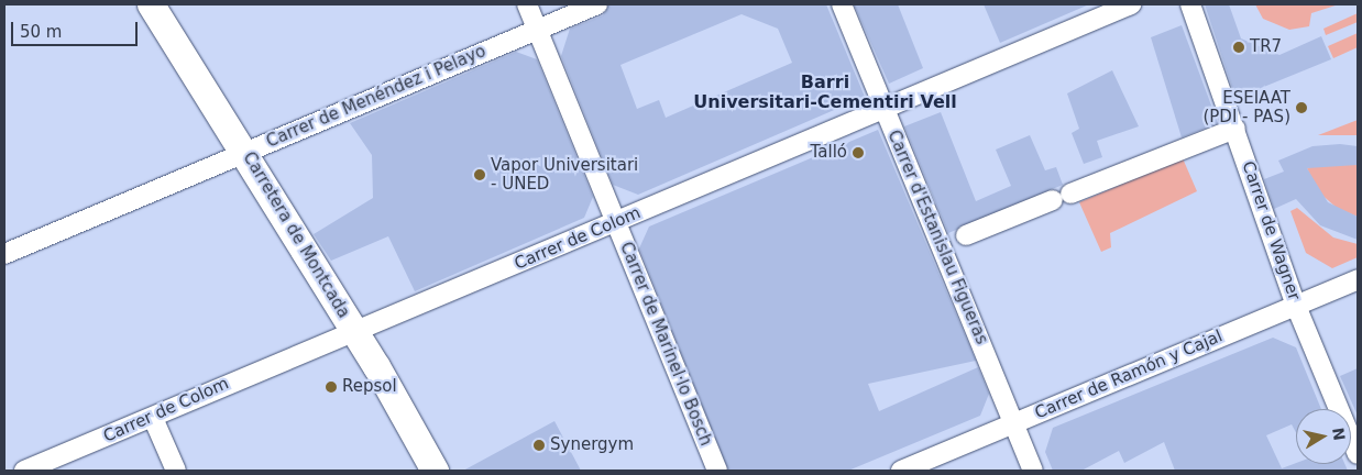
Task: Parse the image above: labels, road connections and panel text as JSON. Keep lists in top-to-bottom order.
{
  "streets": {
    "street": [
      "Carrer de Menéndez i Pelayo",
      "Carrer de Wagner",
      "Carretera de Montcada",
      "Carrer d'Estanislau Figueras",
      "Carrer de Colom",
      "Carrer de Marinel·lo Bosch",
      "Carrer de Ramón y Cajal"
    ]
  },
  "crossings": [
    ["Carrer de Menéndez i Pelayo", "Carretera de Montcada"],
    ["Carrer de Menéndez i Pelayo", "Carrer de Marinel·lo Bosch"],
    ["Carrer de Wagner", "Carrer de Ramón y Cajal"],
    ["Carretera de Montcada", "Carrer de Colom"],
    ["Carrer d'Estanislau Figueras", "Carrer de Colom"],
    ["Carrer d'Estanislau Figueras", "Carrer de Ramón y Cajal"],
    ["Carrer de Colom", "Carrer de Marinel·lo Bosch"]
  ],
  "districts": ["Barri Universitari-Cementiri Vell"],
  "places": [
    "TR7",
    "ESEIAAT (PDI - PAS)",
    "Talló",
    "Vapor Universitari - UNED",
    "Repsol",
    "Synergym"
  ],
  "scale_bar": "50 m",
  "north": "right"
}
